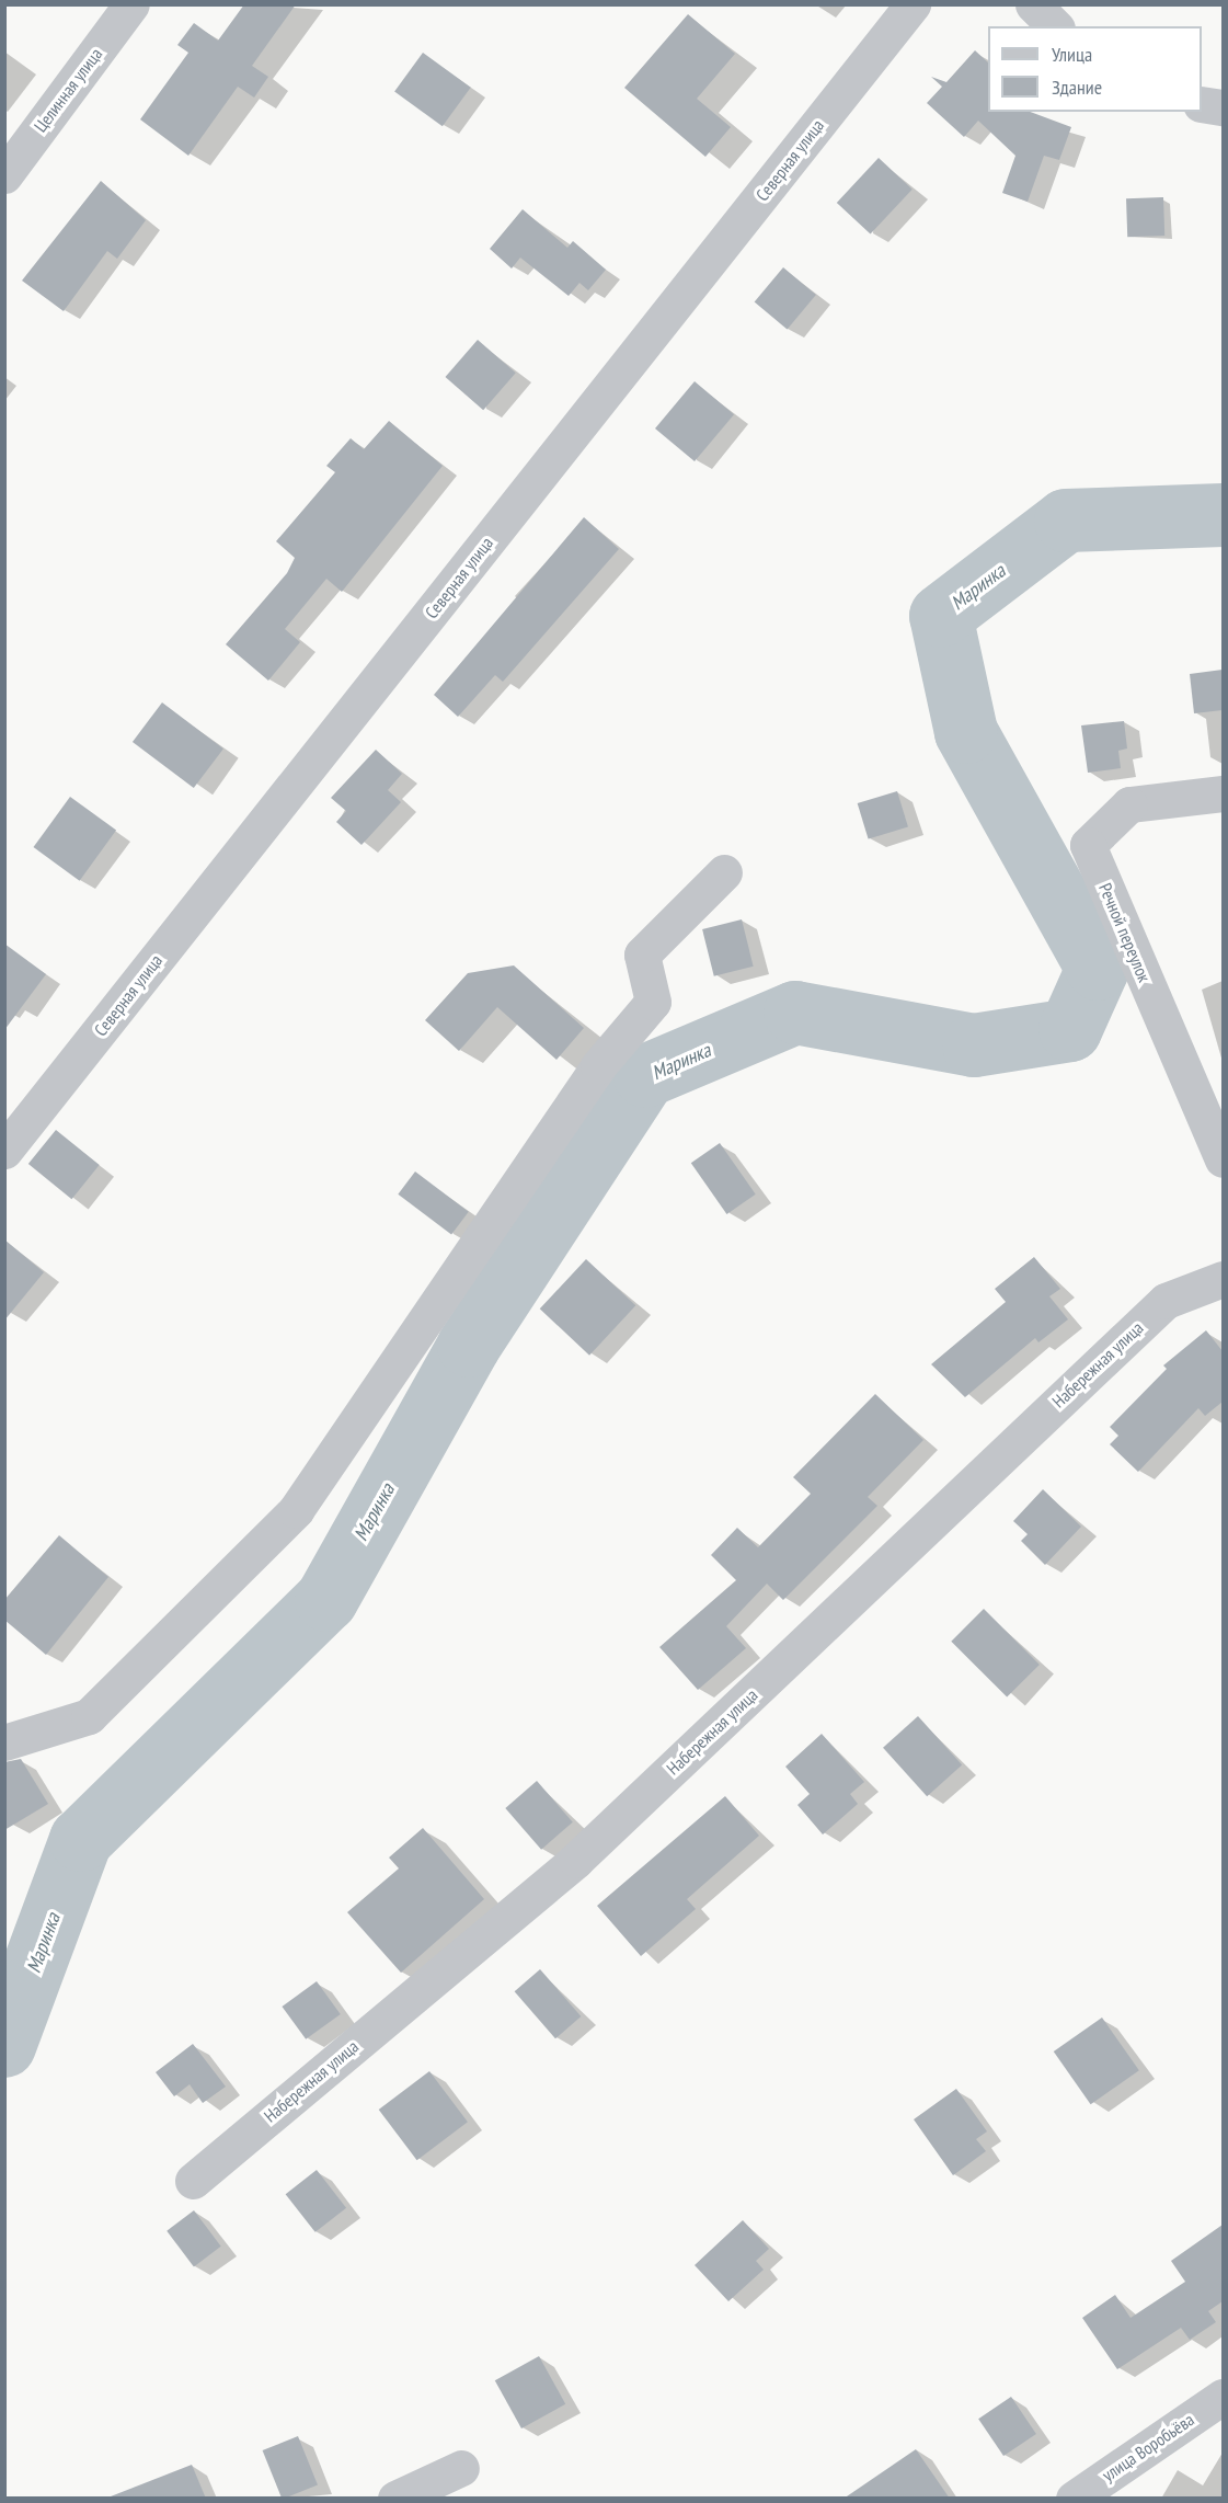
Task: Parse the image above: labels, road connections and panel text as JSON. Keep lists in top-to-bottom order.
{
  "streets": {
    "street": [
      "Целинная улица",
      "Северная улица",
      "Речной переулок",
      "Набережная улица",
      "улица Воробьёва"
    ]
  },
  "water": ["Маринка"],
  "legend": ["Улица", "Здание"]
}
